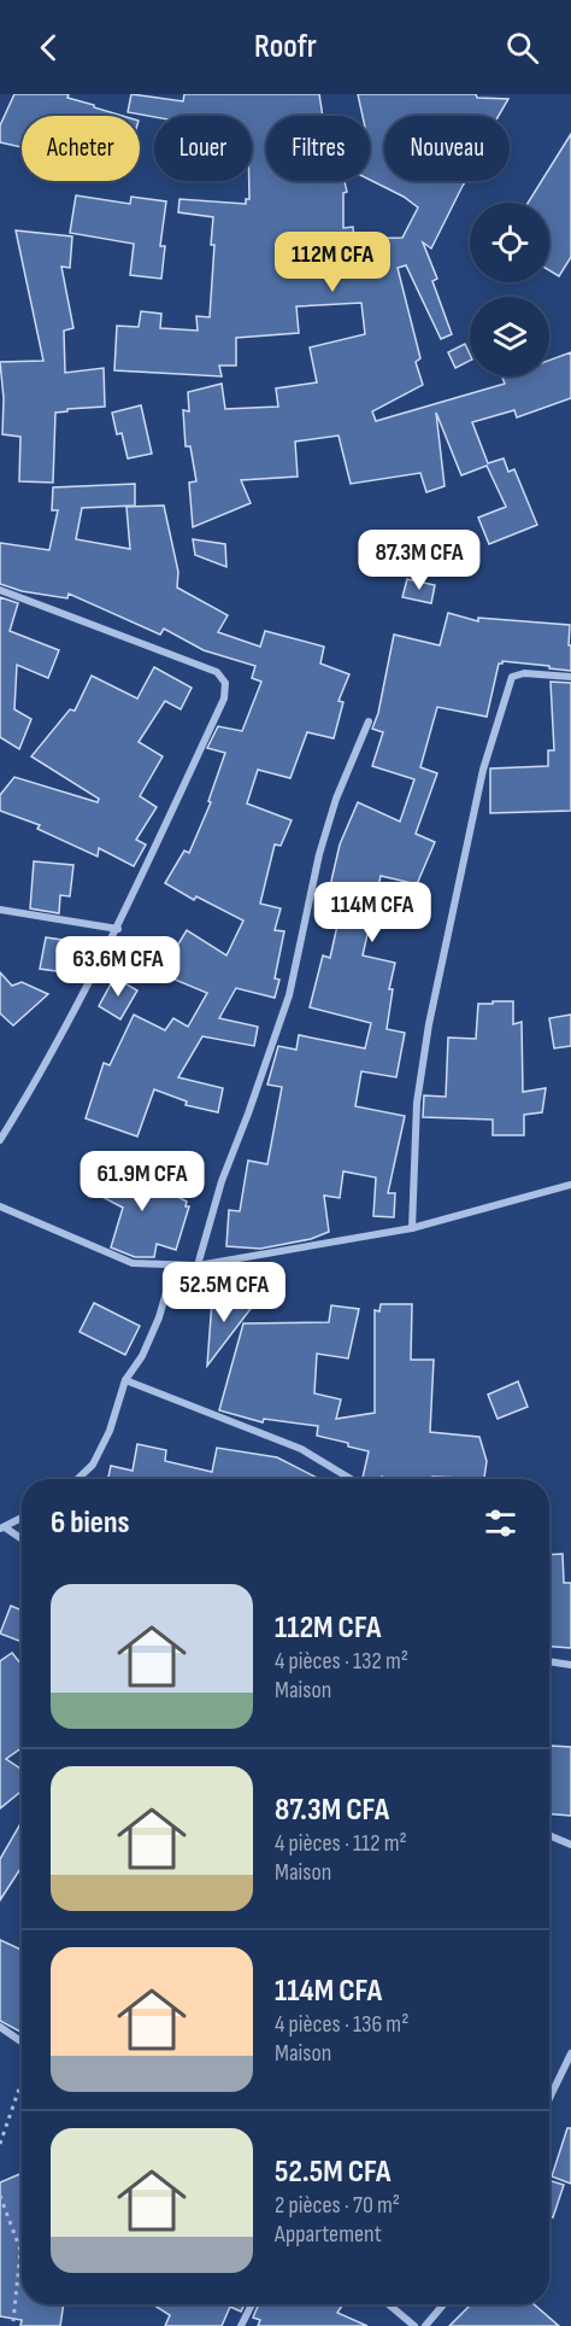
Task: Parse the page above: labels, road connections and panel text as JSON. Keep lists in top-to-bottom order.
{
  "page": {
    "header": "Roofr",
    "chip": [
      "Acheter",
      "Louer",
      "Filtres",
      "Nouveau"
    ],
    "price": [
      "112M CFA",
      "87.3M CFA",
      "114M CFA",
      "63.6M CFA",
      "61.9M CFA",
      "52.5M CFA"
    ],
    "heading": "6 biens",
    "list": [
      {
        "name": "112M CFA",
        "note": "4 pièces · 132 m² · Maison"
      },
      {
        "name": "87.3M CFA",
        "note": "4 pièces · 112 m² · Maison"
      },
      {
        "name": "114M CFA",
        "note": "4 pièces · 136 m² · Maison"
      },
      {
        "name": "52.5M CFA",
        "note": "2 pièces · 70 m² · Appartement"
      }
    ]
  }
}
